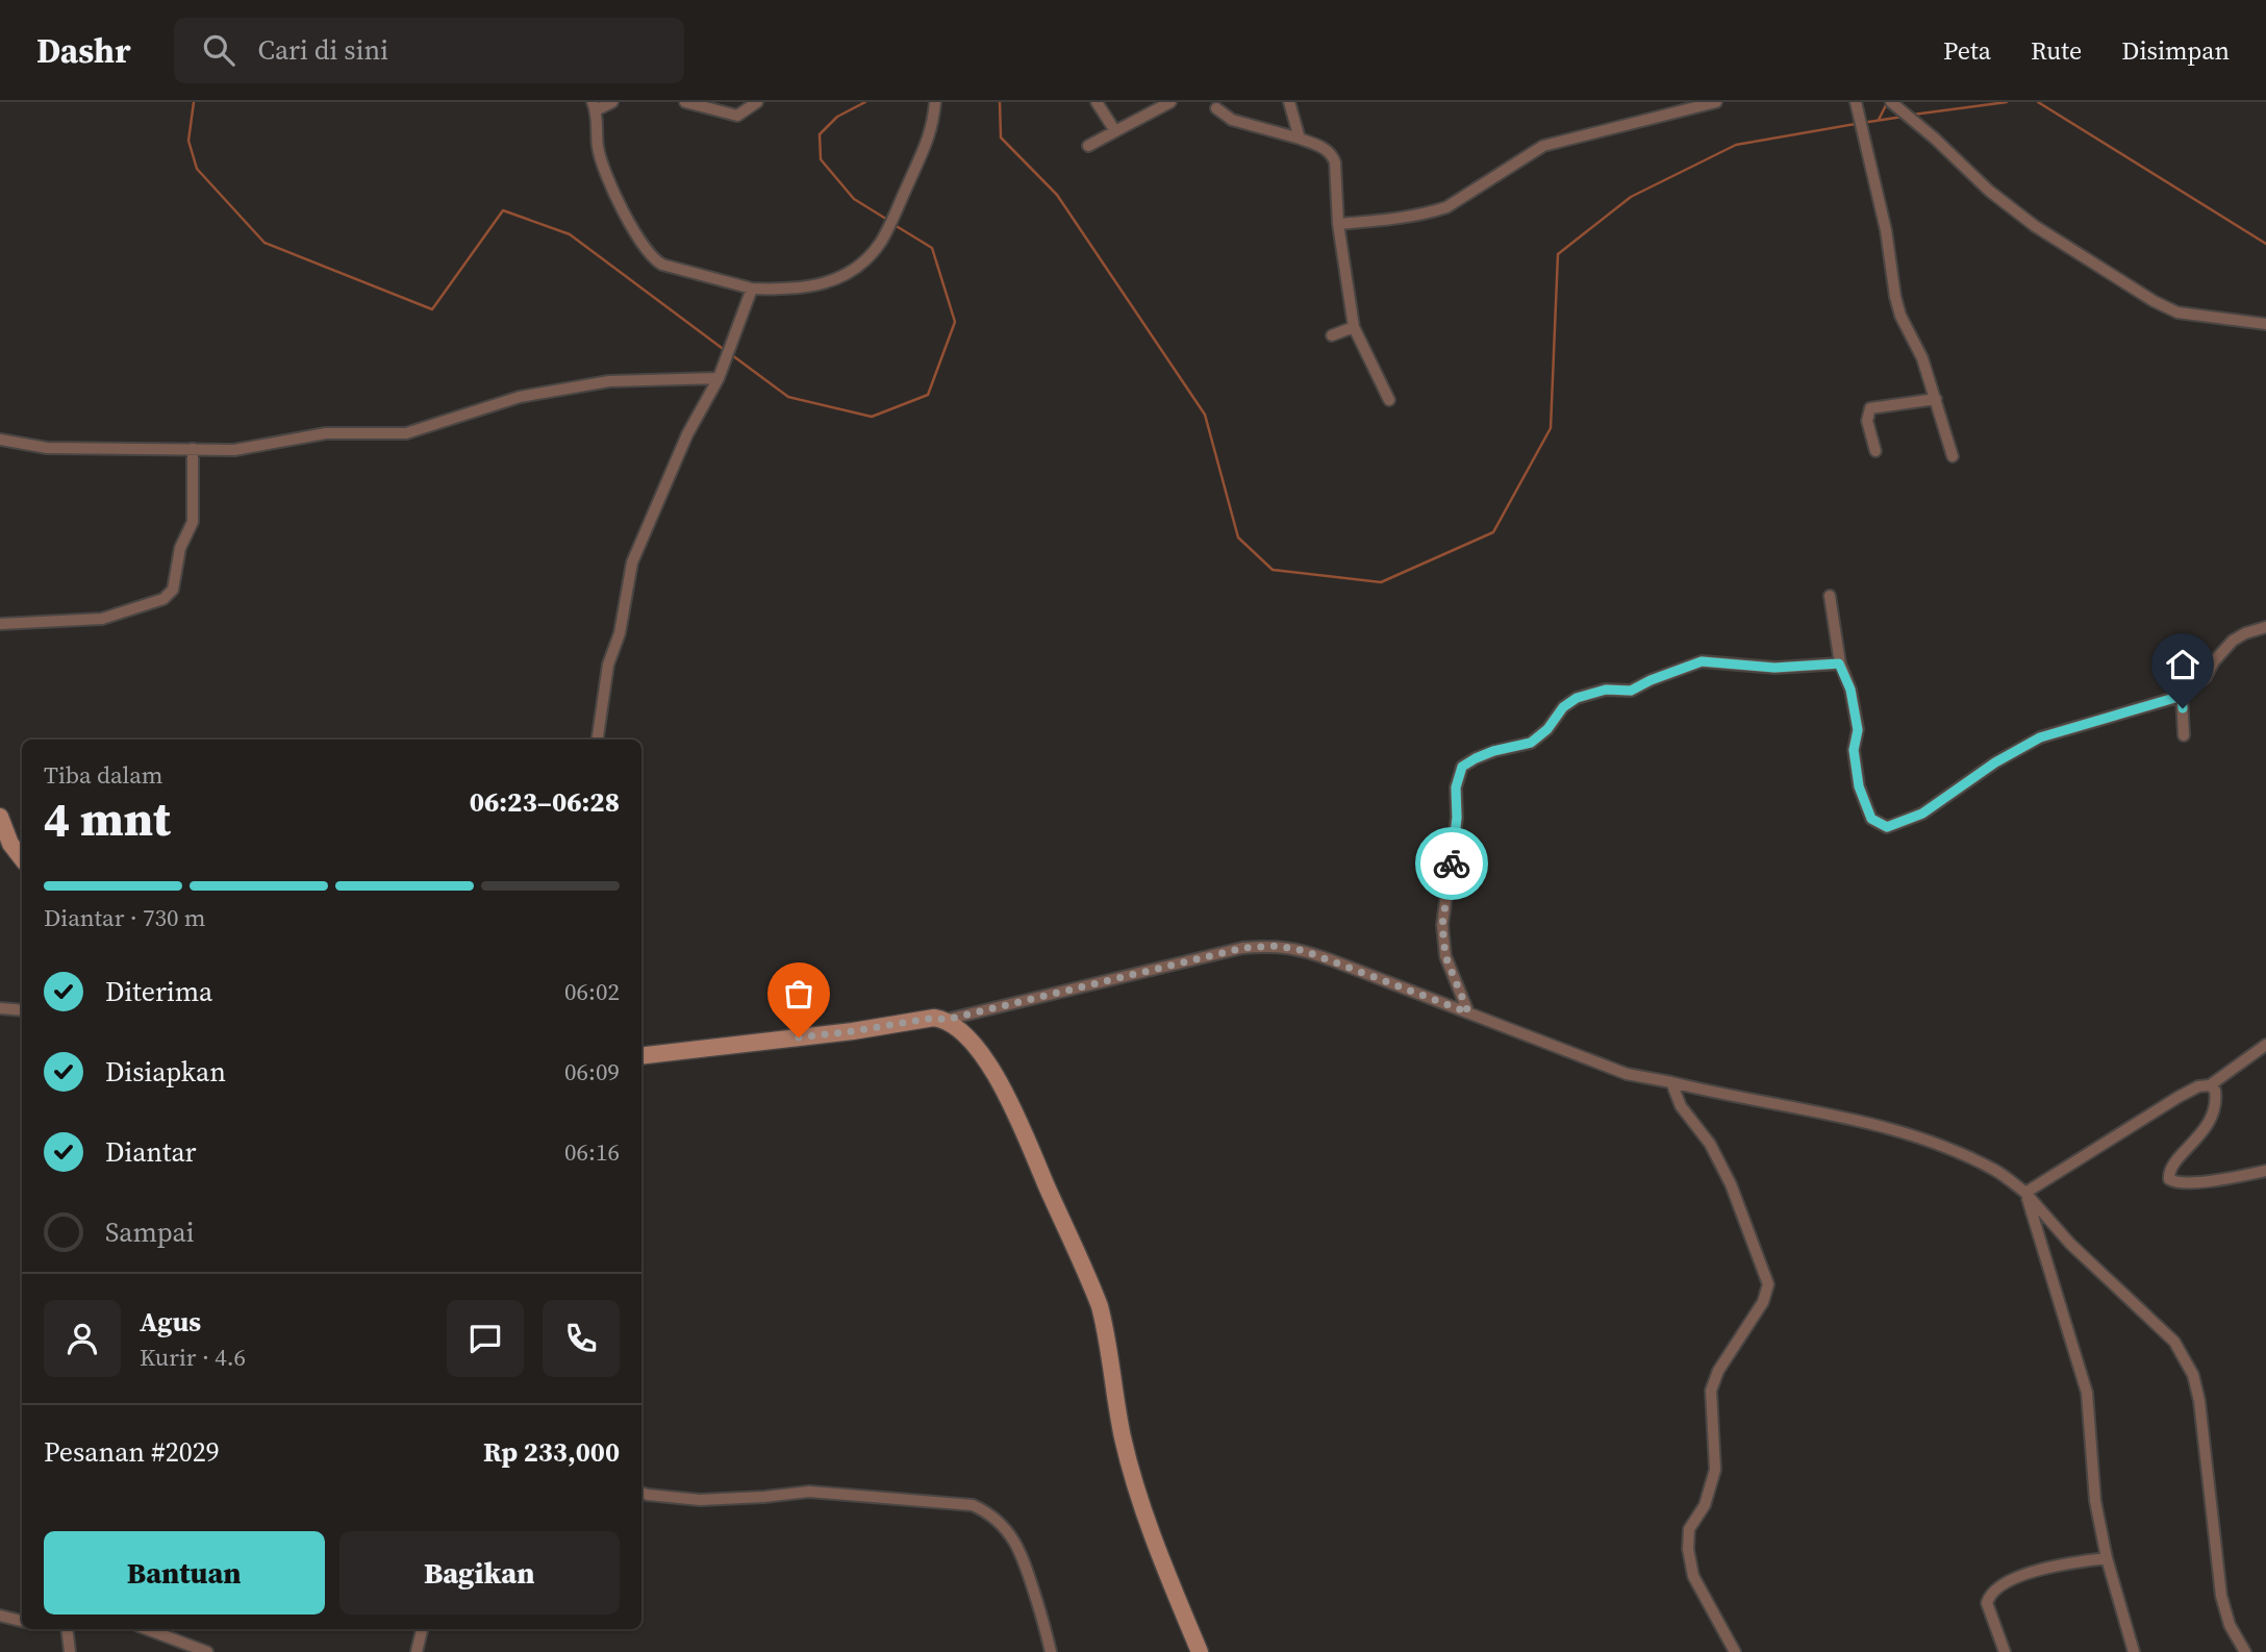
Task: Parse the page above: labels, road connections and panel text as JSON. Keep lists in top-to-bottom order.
{
  "page": {
    "header": "Dashr",
    "search": "Cari di sini",
    "nav": ["Peta", "Rute", "Disimpan"],
    "heading": ["4 mnt", "Tiba dalam", "06:23–06:28"],
    "panel": [
      "Agus",
      "Kurir · 4.6",
      "Pesanan #2029",
      "Rp 233,000"
    ],
    "bar": "Diantar · 730 m",
    "list": [
      ["Diterima", "06:02"],
      ["Disiapkan", "06:09"],
      ["Diantar", "06:16"],
      "Sampai"
    ],
    "buttons": ["Bantuan", "Bagikan"]
  }
}
